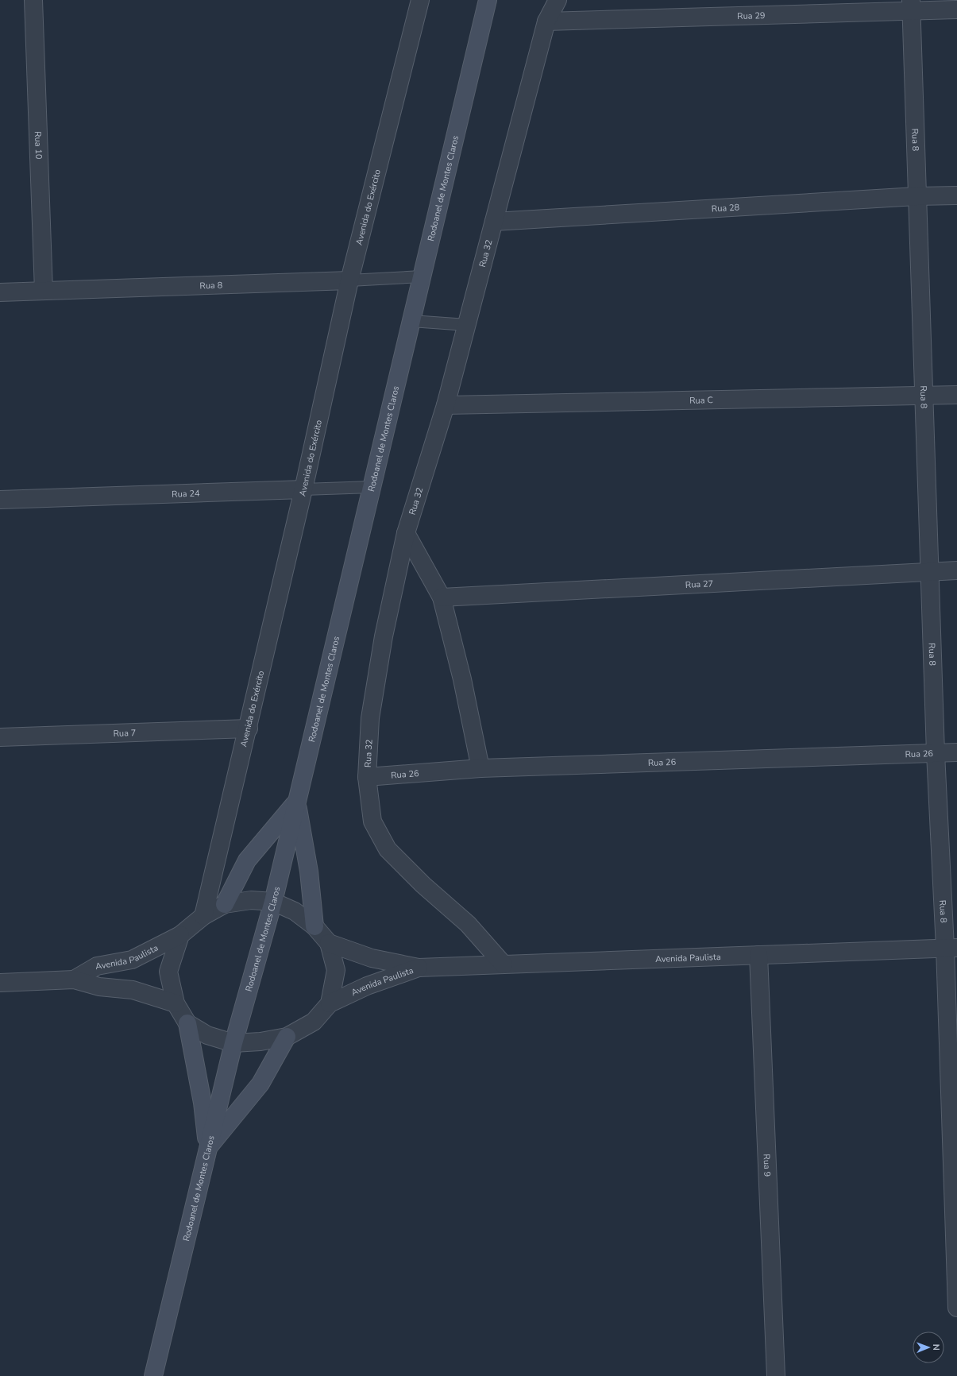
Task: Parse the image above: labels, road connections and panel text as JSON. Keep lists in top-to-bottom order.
{
  "streets": {
    "main road": ["Rodoanel de Montes Claros"],
    "street": [
      "Rua 29",
      "Rua 8",
      "Rua 10",
      "Avenida do Exército",
      "Rua 28",
      "Rua 32",
      "Rua C",
      "Rua 24",
      "Rua 27",
      "Rua 7",
      "Rua 26",
      "Avenida Paulista",
      "Rua 9"
    ]
  },
  "crossings": [
    ["Rua 29", "Rua 8"],
    ["Rua 29", "Rua 32"],
    ["Rua 8", "Rua 10"],
    ["Rua 8", "Rodoanel de Montes Claros"],
    ["Rua 8", "Avenida do Exército"],
    ["Rua 8", "Rua 28"],
    ["Rua 8", "Rua C"],
    ["Rua 8", "Rua 27"],
    ["Rua 8", "Rua 26"],
    ["Rua 8", "Avenida Paulista"],
    ["Rodoanel de Montes Claros", "Rua 24"],
    ["Avenida do Exército", "Rua 24"],
    ["Avenida do Exército", "Rua 7"],
    ["Avenida do Exército", "Avenida Paulista"],
    ["Rua 28", "Rua 32"],
    ["Rua 32", "Rua C"],
    ["Rua 32", "Rua 26"],
    ["Rua 32", "Avenida Paulista"],
    ["Avenida Paulista", "Rua 9"]
  ],
  "north": "right"
}
